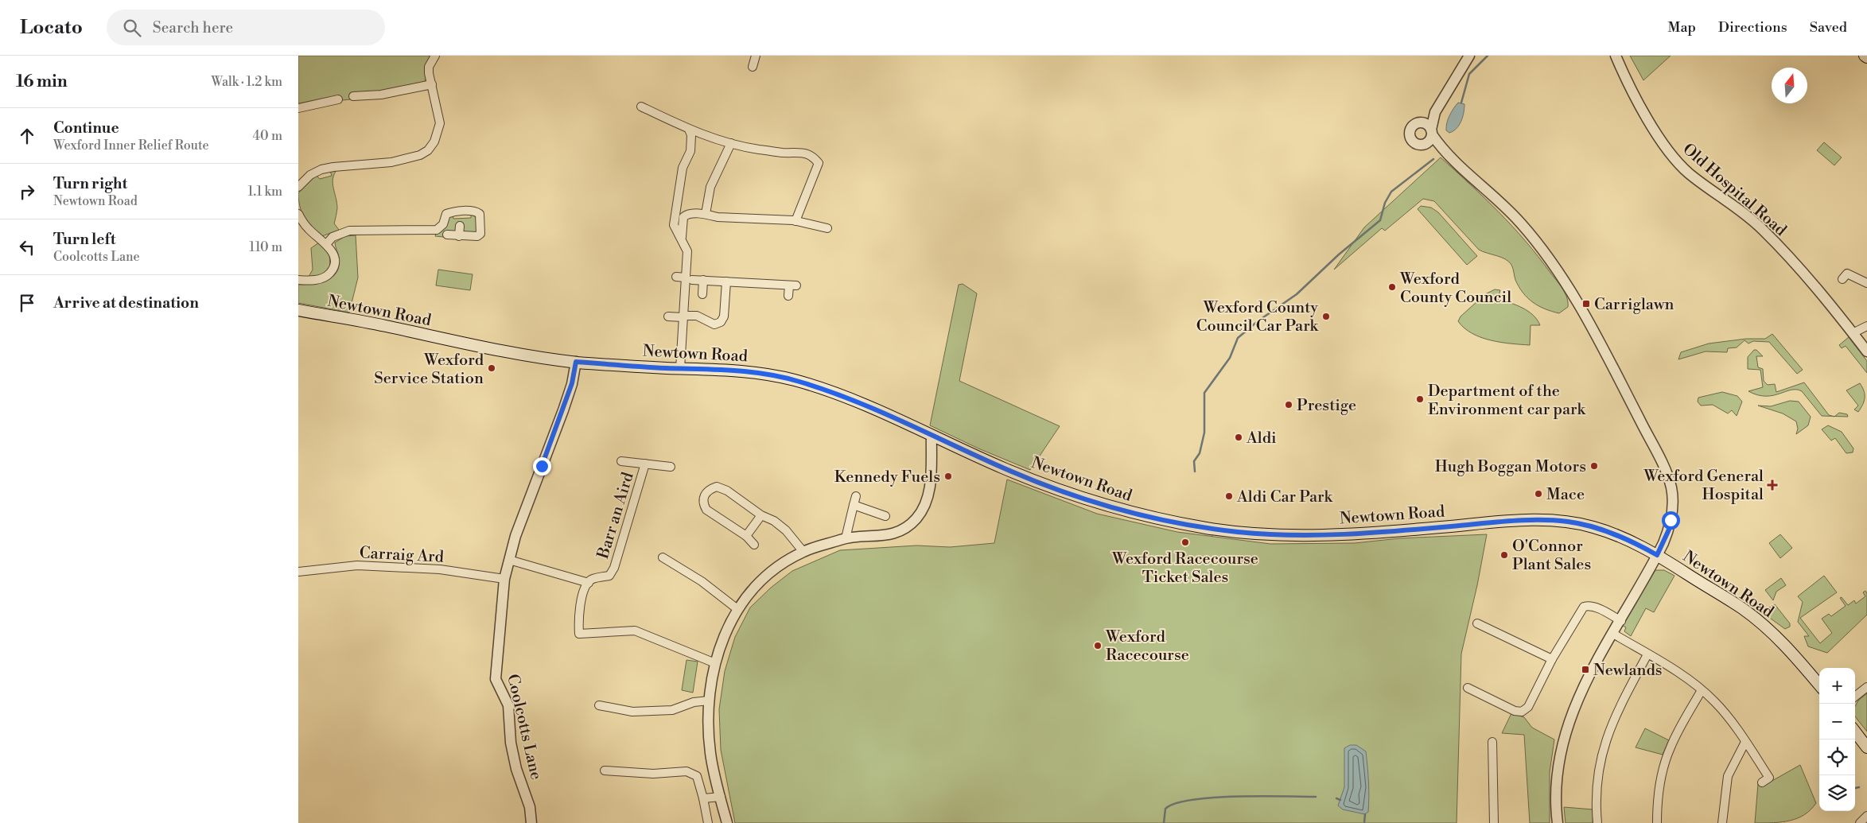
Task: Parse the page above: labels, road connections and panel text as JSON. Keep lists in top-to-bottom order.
{
  "streets": {
    "main road": ["Newtown Road"],
    "street": [
      "Old Hospital Road",
      "Barr an Aird",
      "Carraig Ard",
      "Coolcotts Lane"
    ]
  },
  "crossings": [
    ["Newtown Road", "Coolcotts Lane"],
    ["Carraig Ard", "Coolcotts Lane"]
  ],
  "places": {
    "other": [
      "Wexford County Council",
      "Wexford County Council Car Park",
      "Wexford Service Station",
      "Department of the Environment car park",
      "Prestige",
      "Aldi",
      "Hugh Boggan Motors",
      "Kennedy Fuels",
      "Mace",
      "Aldi Car Park",
      "Wexford Racecourse Ticket Sales",
      "O'Connor Plant Sales",
      "Wexford Racecourse"
    ],
    "transit": ["Carriglawn", "Newlands"],
    "health": ["Wexford General Hospital"]
  },
  "north": "top",
  "page": {
    "header": "Locato",
    "search": "Search here",
    "nav": ["Map", "Directions", "Saved"],
    "heading": ["16 min", "Walk · 1.2 km"],
    "list": [
      ["Continue", "Wexford Inner Relief Route", "40 m"],
      ["Turn right", "Newtown Road", "1.1 km"],
      ["Turn left", "Coolcotts Lane", "110 m"],
      "Arrive at destination"
    ],
    "map_buttons": ["+", "−"]
  }
}
